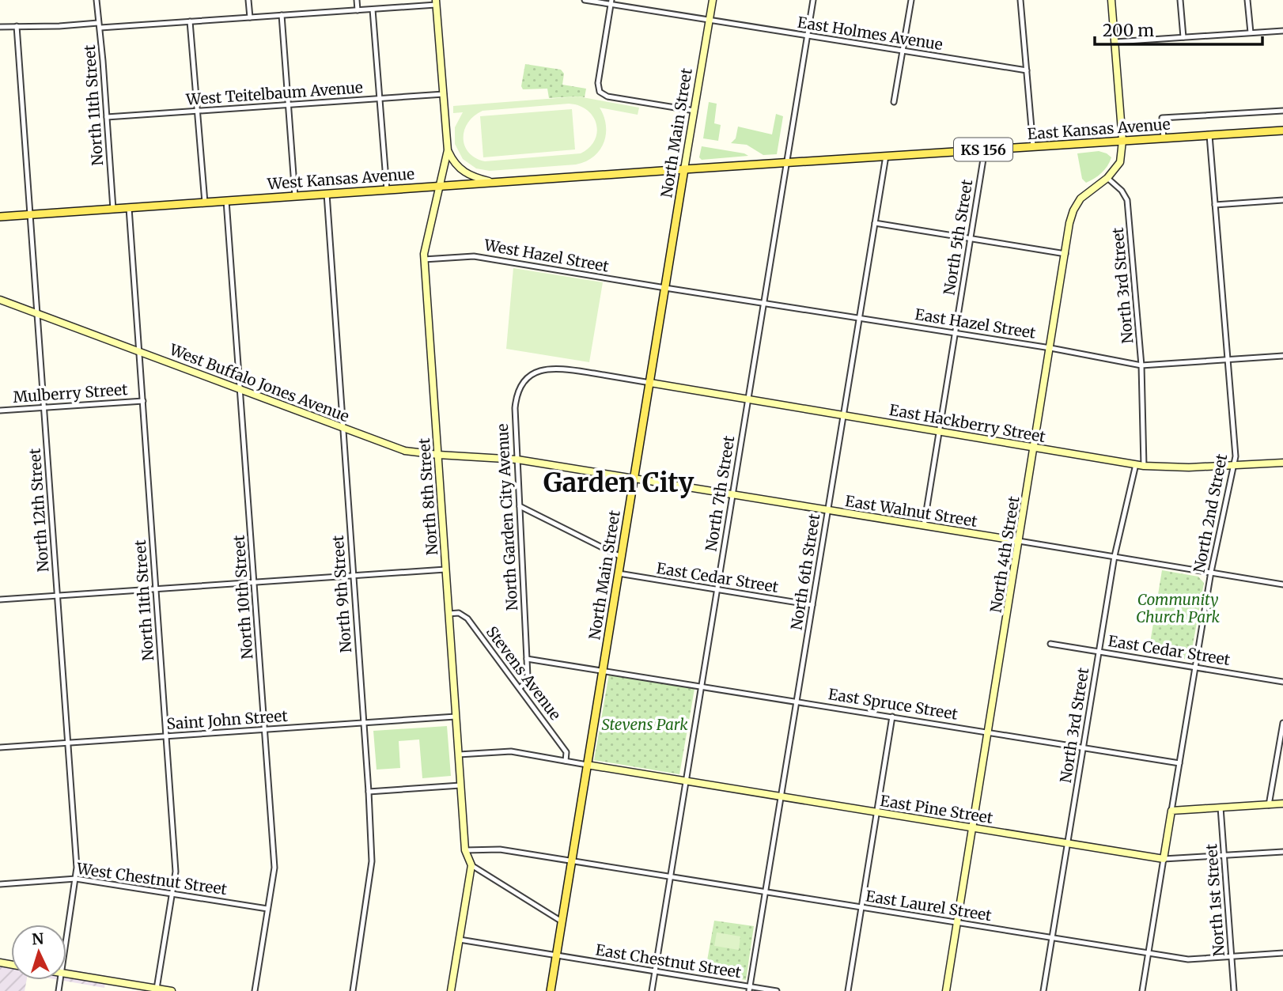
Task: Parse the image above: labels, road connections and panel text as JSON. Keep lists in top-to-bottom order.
{
  "streets": {
    "main road": [
      "East Kansas Avenue",
      "North Main Street",
      "KS 156",
      "West Kansas Avenue"
    ],
    "street": [
      "East Holmes Avenue",
      "West Teitelbaum Avenue",
      "North 11th Street",
      "North 5th Street",
      "West Hazel Street",
      "North 3rd Street",
      "East Hazel Street",
      "West Buffalo Jones Avenue",
      "Mulberry Street",
      "East Hackberry Street",
      "North 7th Street",
      "North 8th Street",
      "North 12th Street",
      "East Walnut Street",
      "North 2nd Street",
      "North Garden City Avenue",
      "North 4th Street",
      "North 6th Street",
      "East Cedar Street",
      "North 9th Street",
      "North 10th Street",
      "Stevens Avenue",
      "East Spruce Street",
      "Saint John Street",
      "East Pine Street",
      "West Chestnut Street",
      "North 1st Street",
      "East Laurel Street",
      "East Chestnut Street"
    ]
  },
  "crossings": [
    ["East Holmes Avenue", "North Main Street"],
    ["East Holmes Avenue", "North 7th Street"],
    ["West Teitelbaum Avenue", "North 11th Street"],
    ["West Teitelbaum Avenue", "North 8th Street"],
    ["North 11th Street", "West Kansas Avenue"],
    ["North 11th Street", "West Buffalo Jones Avenue"],
    ["North 11th Street", "Mulberry Street"],
    ["North 11th Street", "Saint John Street"],
    ["North 11th Street", "West Chestnut Street"],
    ["East Kansas Avenue", "North Main Street"],
    ["East Kansas Avenue", "West Kansas Avenue"],
    ["East Kansas Avenue", "North 5th Street"],
    ["East Kansas Avenue", "North 7th Street"],
    ["East Kansas Avenue", "North 2nd Street"],
    ["East Kansas Avenue", "North 4th Street"],
    ["East Kansas Avenue", "North 6th Street"],
    ["North Main Street", "West Kansas Avenue"],
    ["North Main Street", "West Hazel Street"],
    ["North Main Street", "East Hazel Street"],
    ["North Main Street", "West Buffalo Jones Avenue"],
    ["North Main Street", "East Hackberry Street"],
    ["North Main Street", "East Walnut Street"],
    ["North Main Street", "North Garden City Avenue"],
    ["North Main Street", "East Cedar Street"],
    ["North Main Street", "East Spruce Street"],
    ["North Main Street", "East Pine Street"],
    ["North Main Street", "East Laurel Street"],
    ["North Main Street", "East Chestnut Street"],
    ["West Kansas Avenue", "North 8th Street"],
    ["West Kansas Avenue", "North 12th Street"],
    ["West Kansas Avenue", "North 9th Street"],
    ["West Kansas Avenue", "North 10th Street"],
    ["North 5th Street", "East Hazel Street"],
    ["North 5th Street", "East Hackberry Street"],
    ["North 5th Street", "East Walnut Street"],
    ["West Hazel Street", "East Hazel Street"],
    ["West Hazel Street", "North 8th Street"],
    ["North 3rd Street", "East Hazel Street"],
    ["North 3rd Street", "East Hackberry Street"],
    ["North 3rd Street", "East Walnut Street"],
    ["North 3rd Street", "North 4th Street"],
    ["North 3rd Street", "East Cedar Street"],
    ["North 3rd Street", "East Spruce Street"],
    ["North 3rd Street", "East Pine Street"],
    ["North 3rd Street", "East Laurel Street"],
    ["East Hazel Street", "North 7th Street"],
    ["East Hazel Street", "North 2nd Street"],
    ["East Hazel Street", "North 4th Street"],
    ["East Hazel Street", "North 6th Street"],
    ["West Buffalo Jones Avenue", "North 8th Street"],
    ["West Buffalo Jones Avenue", "North 12th Street"],
    ["West Buffalo Jones Avenue", "East Walnut Street"],
    ["West Buffalo Jones Avenue", "North Garden City Avenue"],
    ["West Buffalo Jones Avenue", "North 9th Street"],
    ["West Buffalo Jones Avenue", "North 10th Street"],
    ["Mulberry Street", "North 12th Street"],
    ["East Hackberry Street", "North 7th Street"],
    ["East Hackberry Street", "North 2nd Street"],
    ["East Hackberry Street", "North Garden City Avenue"],
    ["East Hackberry Street", "North 4th Street"],
    ["East Hackberry Street", "North 6th Street"],
    ["North 7th Street", "East Walnut Street"],
    ["North 7th Street", "East Cedar Street"],
    ["North 7th Street", "East Spruce Street"],
    ["North 7th Street", "East Pine Street"],
    ["North 7th Street", "East Laurel Street"],
    ["North 7th Street", "East Chestnut Street"],
    ["North 8th Street", "Stevens Avenue"],
    ["North 8th Street", "Saint John Street"],
    ["North 8th Street", "East Laurel Street"],
    ["North 12th Street", "Saint John Street"],
    ["North 12th Street", "West Chestnut Street"],
    ["East Walnut Street", "North 2nd Street"],
    ["East Walnut Street", "North 4th Street"],
    ["East Walnut Street", "North 6th Street"],
    ["North 2nd Street", "East Cedar Street"],
    ["North 2nd Street", "East Spruce Street"],
    ["North 2nd Street", "East Pine Street"],
    ["North 2nd Street", "East Laurel Street"],
    ["North Garden City Avenue", "Stevens Avenue"],
    ["North Garden City Avenue", "East Spruce Street"],
    ["North 4th Street", "East Spruce Street"],
    ["North 4th Street", "East Pine Street"],
    ["North 4th Street", "East Laurel Street"],
    ["North 6th Street", "East Cedar Street"],
    ["North 6th Street", "East Spruce Street"],
    ["North 6th Street", "East Pine Street"],
    ["North 6th Street", "East Laurel Street"],
    ["North 6th Street", "East Chestnut Street"],
    ["North 9th Street", "Saint John Street"],
    ["North 10th Street", "Saint John Street"],
    ["North 10th Street", "West Chestnut Street"],
    ["East Pine Street", "North 1st Street"],
    ["North 1st Street", "East Laurel Street"]
  ],
  "districts": ["Garden City"],
  "parks": ["Community Church Park", "Stevens Park"],
  "scale_bar": "200 m",
  "north": "top"
}
